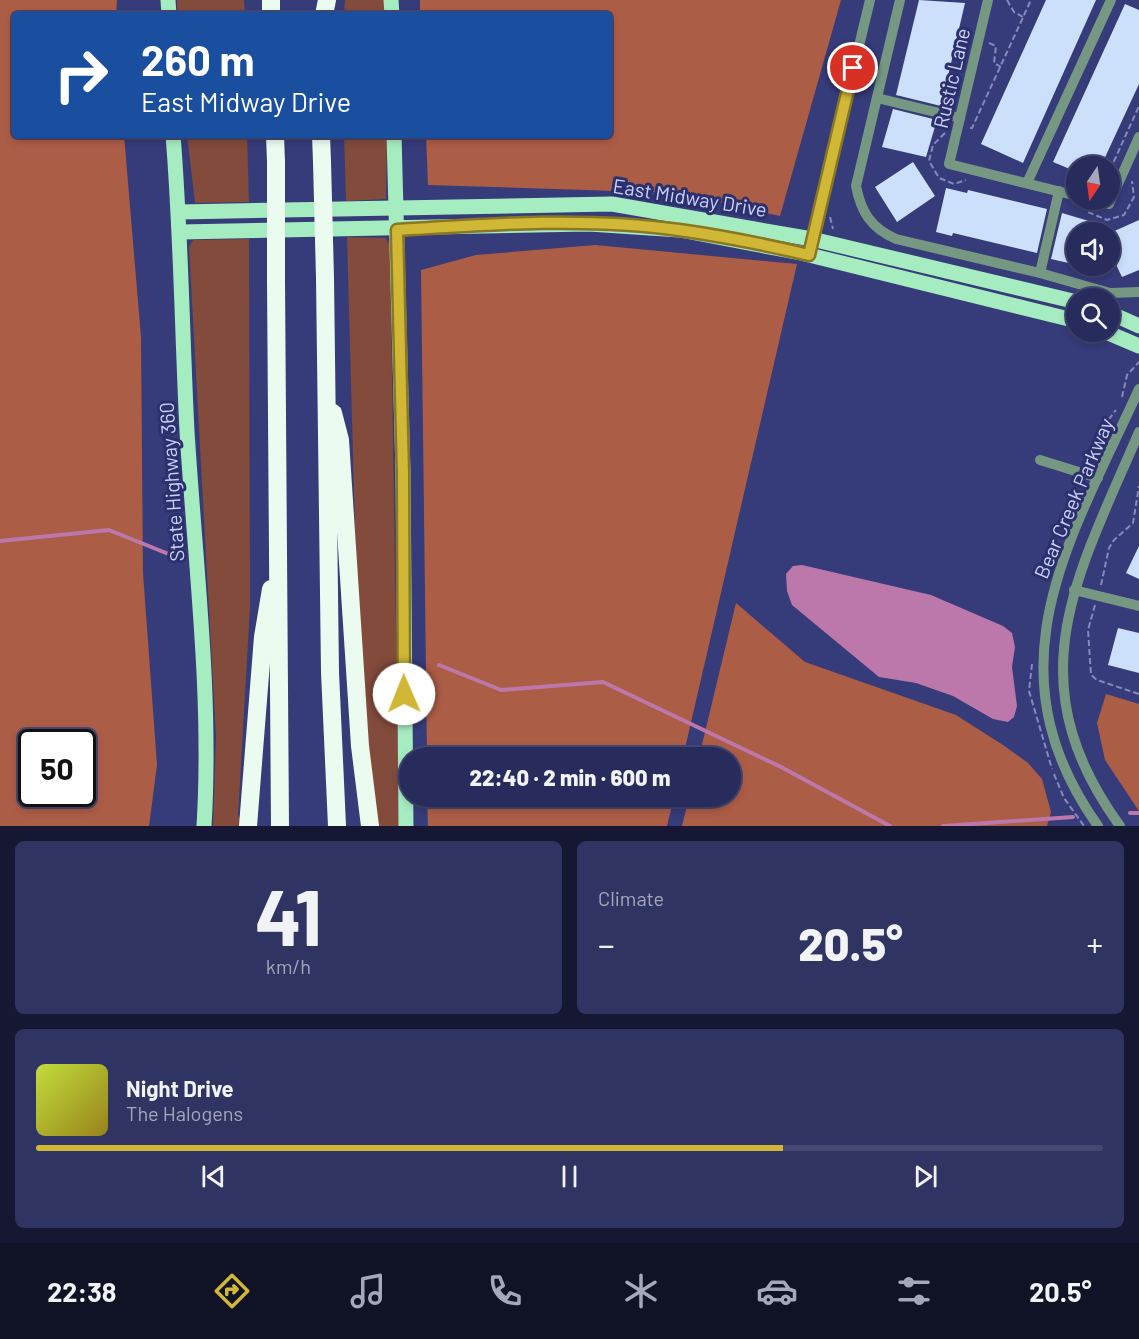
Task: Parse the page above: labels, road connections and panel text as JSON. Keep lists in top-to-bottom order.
{
  "streets": {
    "main road": ["East Midway Drive", "State Highway 360"],
    "street": ["Rustic Lane", "Bear Creek Parkway"]
  },
  "crossings": [
    ["East Midway Drive", "State Highway 360"]
  ],
  "north": "bottom",
  "page": {
    "turn": ["260 m", "East Midway Drive"],
    "limit": "50",
    "trip": "22:40 · 2 min · 600 m",
    "tile": [
      ["41", "km/h"],
      "Climate"
    ],
    "heat": ["−", "20.5°", "+"],
    "song": ["Night Drive", "The Halogens"],
    "tabs": ["22:38", "20.5°"]
  }
}
